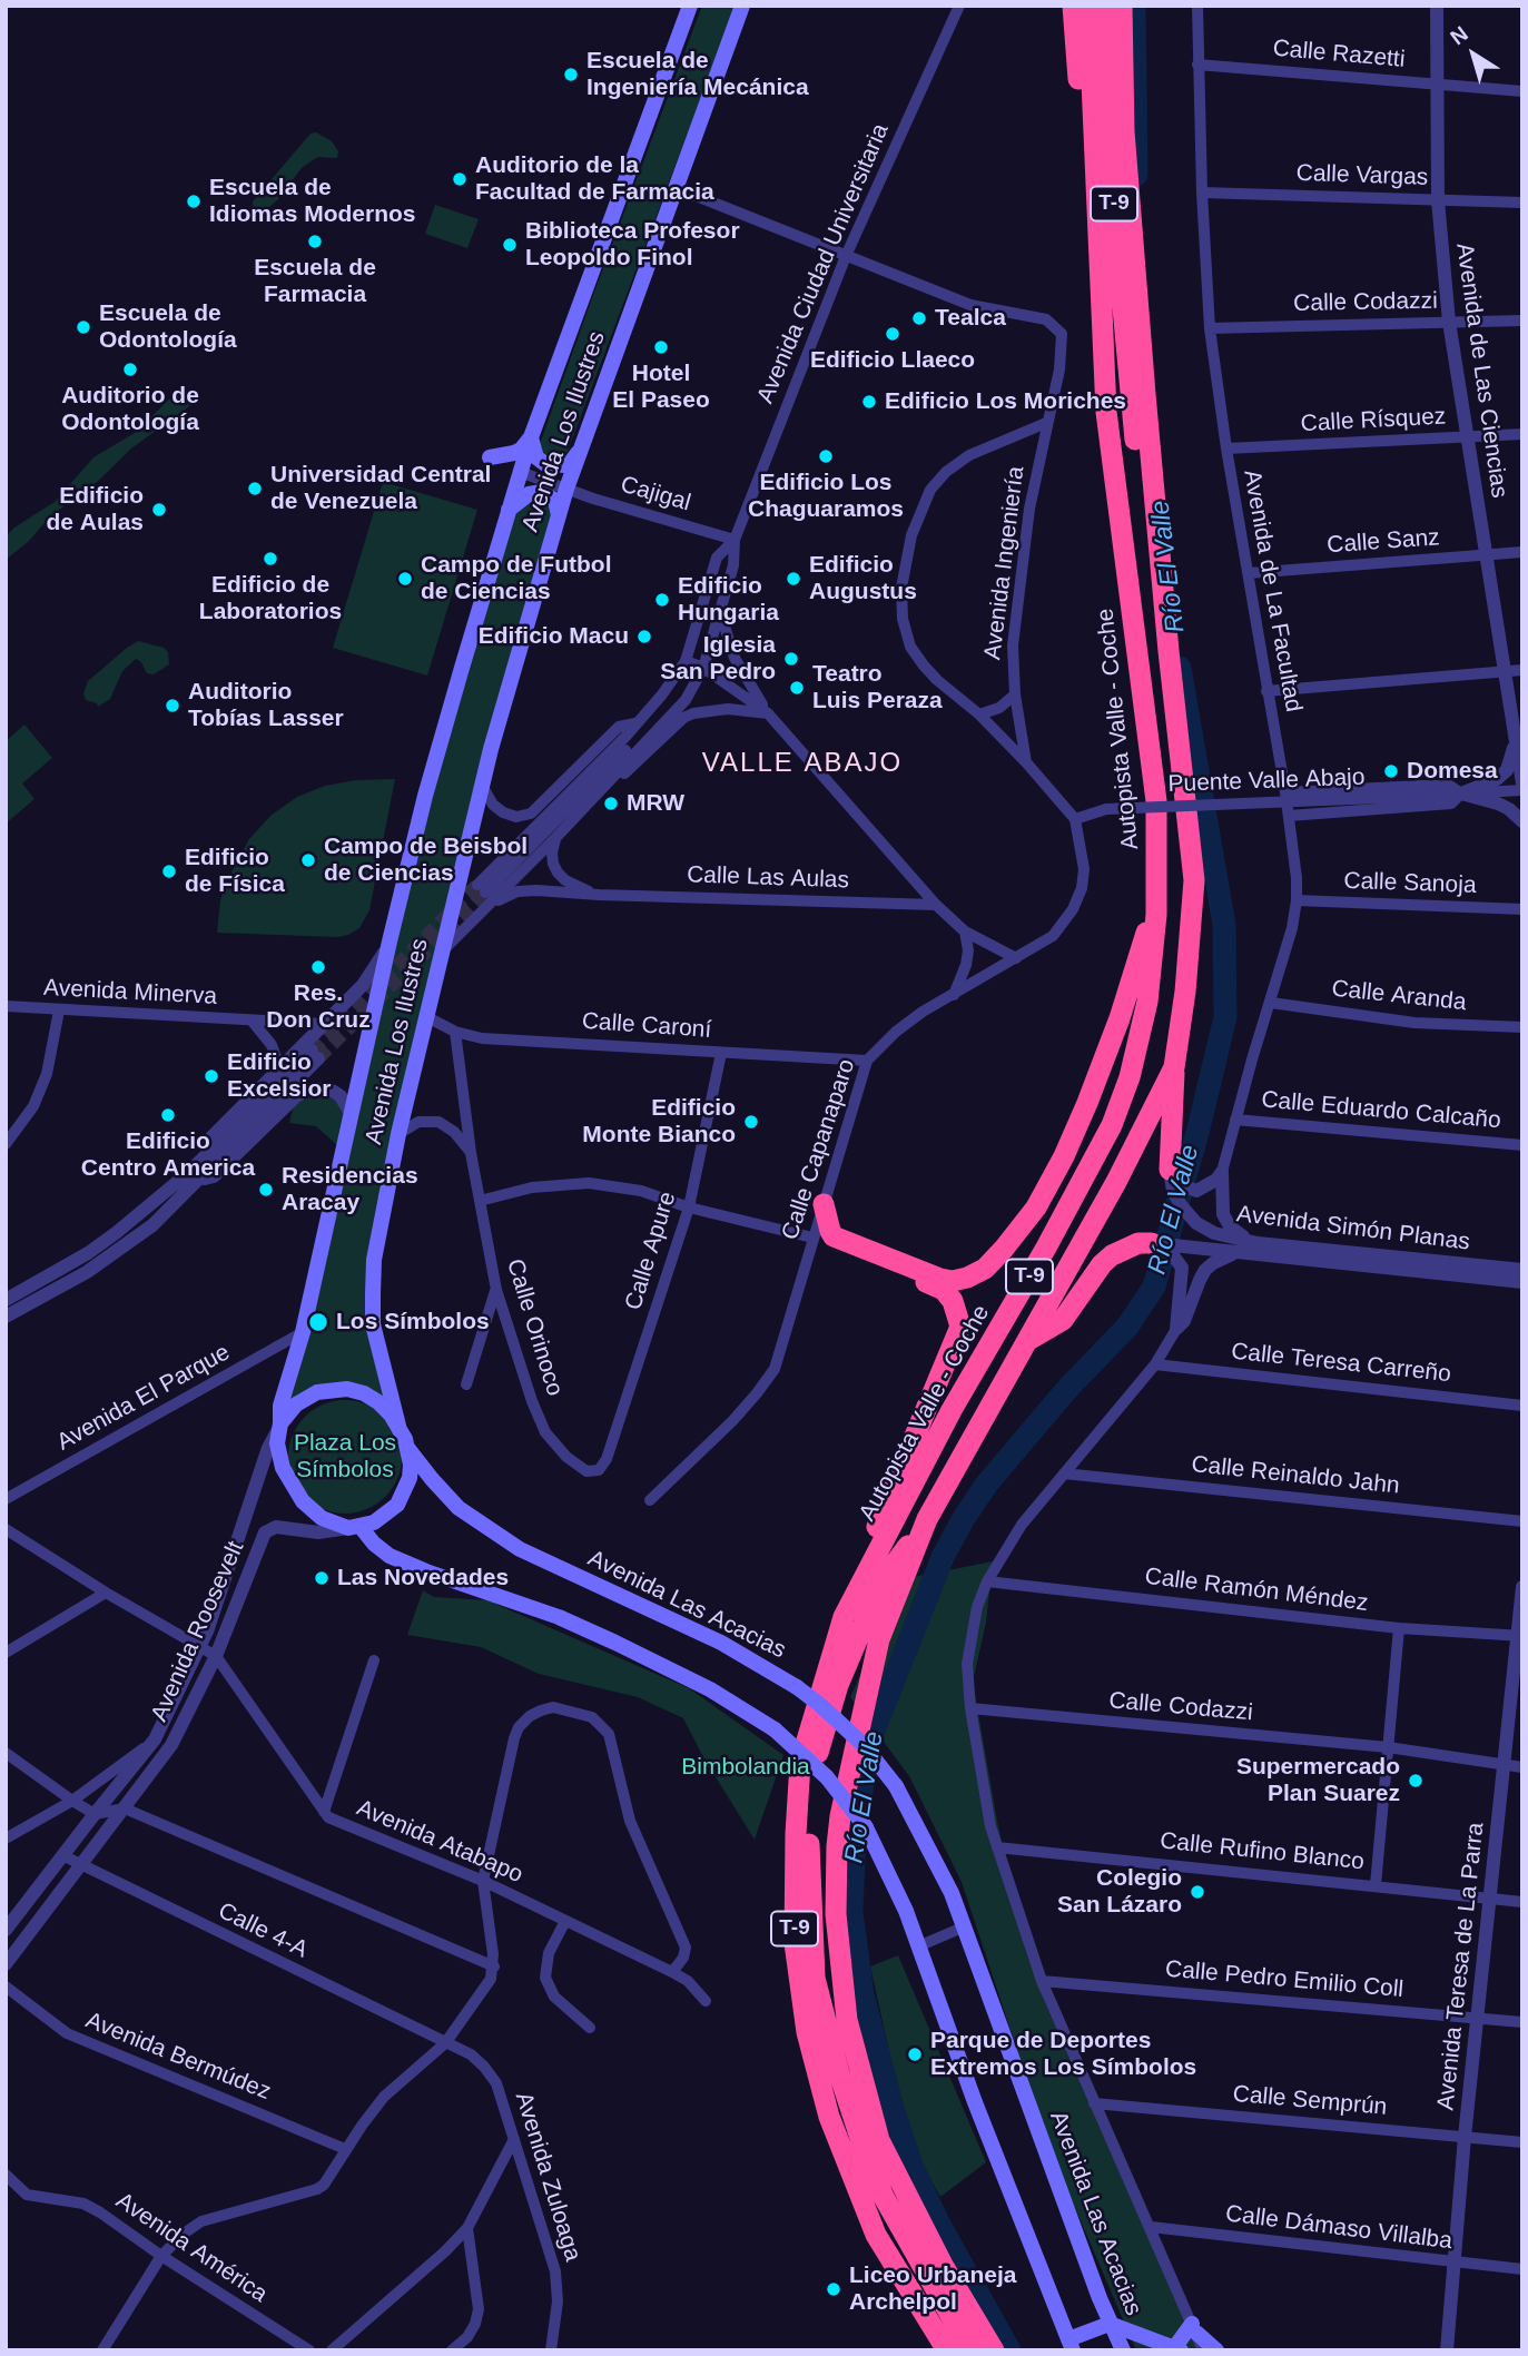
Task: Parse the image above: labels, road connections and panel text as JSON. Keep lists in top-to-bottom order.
{
  "streets": {
    "highway": ["T-9", "Autopista Valle - Coche"],
    "main road": ["Avenida Los Ilustres", "Avenida Las Acacias"],
    "street": [
      "Calle Razetti",
      "Calle Vargas",
      "Avenida Ciudad Universitaria",
      "Calle Codazzi",
      "Avenida de Las Ciencias",
      "Calle Rísquez",
      "Cajigal",
      "Calle Sanz",
      "Avenida Ingeniería",
      "Avenida de La Facultad",
      "Puente Valle Abajo",
      "Calle Las Aulas",
      "Calle Sanoja",
      "Avenida Minerva",
      "Calle Aranda",
      "Calle Caroní",
      "Calle Eduardo Calcaño",
      "Calle Capanaparo",
      "Avenida Simón Planas",
      "Calle Apure",
      "Calle Orinoco",
      "Calle Teresa Carreño",
      "Avenida El Parque",
      "Calle Reinaldo Jahn",
      "Calle Ramón Méndez",
      "Avenida Roosevelt",
      "Avenida Atabapo",
      "Calle Rufino Blanco",
      "Calle 4-A",
      "Avenida Teresa de La Parra",
      "Calle Pedro Emilio Coll",
      "Avenida Bermúdez",
      "Calle Semprún",
      "Avenida Zuloaga",
      "Calle Dámaso Villalba",
      "Avenida América"
    ]
  },
  "crossings": [
    ["Calle Razetti", "Avenida de Las Ciencias"],
    ["Calle Razetti", "Avenida de La Facultad"],
    ["Calle Vargas", "Avenida de Las Ciencias"],
    ["Calle Vargas", "Avenida de La Facultad"],
    ["T-9", "Autopista Valle - Coche"],
    ["T-9", "Calle Capanaparo"],
    ["T-9", "Avenida Simón Planas"],
    ["Avenida Ciudad Universitaria", "Avenida Los Ilustres"],
    ["Avenida Ciudad Universitaria", "Cajigal"],
    ["Avenida Ciudad Universitaria", "Avenida Ingeniería"],
    ["Avenida Ciudad Universitaria", "Calle Las Aulas"],
    ["Calle Codazzi", "Avenida de Las Ciencias"],
    ["Calle Codazzi", "Avenida de La Facultad"],
    ["Calle Codazzi", "Avenida Teresa de La Parra"],
    ["Avenida de Las Ciencias", "Calle Rísquez"],
    ["Avenida de Las Ciencias", "Calle Sanz"],
    ["Calle Rísquez", "Avenida de La Facultad"],
    ["Avenida Los Ilustres", "Cajigal"],
    ["Avenida Los Ilustres", "Calle Caroní"],
    ["Avenida Los Ilustres", "Avenida El Parque"],
    ["Avenida Los Ilustres", "Avenida Las Acacias"],
    ["Avenida Los Ilustres", "Avenida Roosevelt"],
    ["Calle Sanz", "Avenida de La Facultad"],
    ["Avenida de La Facultad", "Calle Sanoja"],
    ["Avenida de La Facultad", "Calle Aranda"],
    ["Avenida de La Facultad", "Calle Eduardo Calcaño"],
    ["Puente Valle Abajo", "Calle Capanaparo"],
    ["Calle Caroní", "Calle Capanaparo"],
    ["Calle Caroní", "Calle Apure"],
    ["Calle Caroní", "Calle Orinoco"],
    ["Calle Apure", "Calle Orinoco"],
    ["Calle Ramón Méndez", "Avenida Teresa de La Parra"],
    ["Avenida Las Acacias", "Avenida Roosevelt"],
    ["Avenida Roosevelt", "Avenida Atabapo"],
    ["Avenida Roosevelt", "Calle 4-A"],
    ["Calle Rufino Blanco", "Avenida Teresa de La Parra"],
    ["Calle 4-A", "Avenida Zuloaga"],
    ["Avenida Teresa de La Parra", "Calle Pedro Emilio Coll"],
    ["Avenida Teresa de La Parra", "Calle Semprún"],
    ["Avenida Teresa de La Parra", "Calle Dámaso Villalba"]
  ],
  "districts": ["VALLE ABAJO"],
  "water": ["Río El Valle"],
  "parks": ["Plaza Los Símbolos", "Bimbolandia"],
  "places": [
    "Escuela de Ingeniería Mecánica",
    "Auditorio de la Facultad de Farmacia",
    "Escuela de Idiomas Modernos",
    "Escuela de Farmacia",
    "Biblioteca Profesor Leopoldo Finol",
    "Tealca",
    "Escuela de Odontología",
    "Edificio Llaeco",
    "Hotel El Paseo",
    "Auditorio de Odontología",
    "Edificio Los Moriches",
    "Edificio Los Chaguaramos",
    "Universidad Central de Venezuela",
    "Edificio de Aulas",
    "Edificio de Laboratorios",
    "Campo de Futbol de Ciencias",
    "Edificio Augustus",
    "Edificio Hungaria",
    "Edificio Macu",
    "Iglesia San Pedro",
    "Teatro Luis Peraza",
    "Auditorio Tobías Lasser",
    "Domesa",
    "MRW",
    "Campo de Beisbol de Ciencias",
    "Edificio de Física",
    "Res. Don Cruz",
    "Edificio Excelsior",
    "Edificio Centro America",
    "Edificio Monte Bianco",
    "Residencias Aracay",
    "Los Símbolos",
    "Las Novedades",
    "Supermercado Plan Suarez",
    "Colegio San Lázaro",
    "Parque de Deportes Extremos Los Símbolos",
    "Liceo Urbaneja Archelpol"
  ],
  "north": "top left"
}
